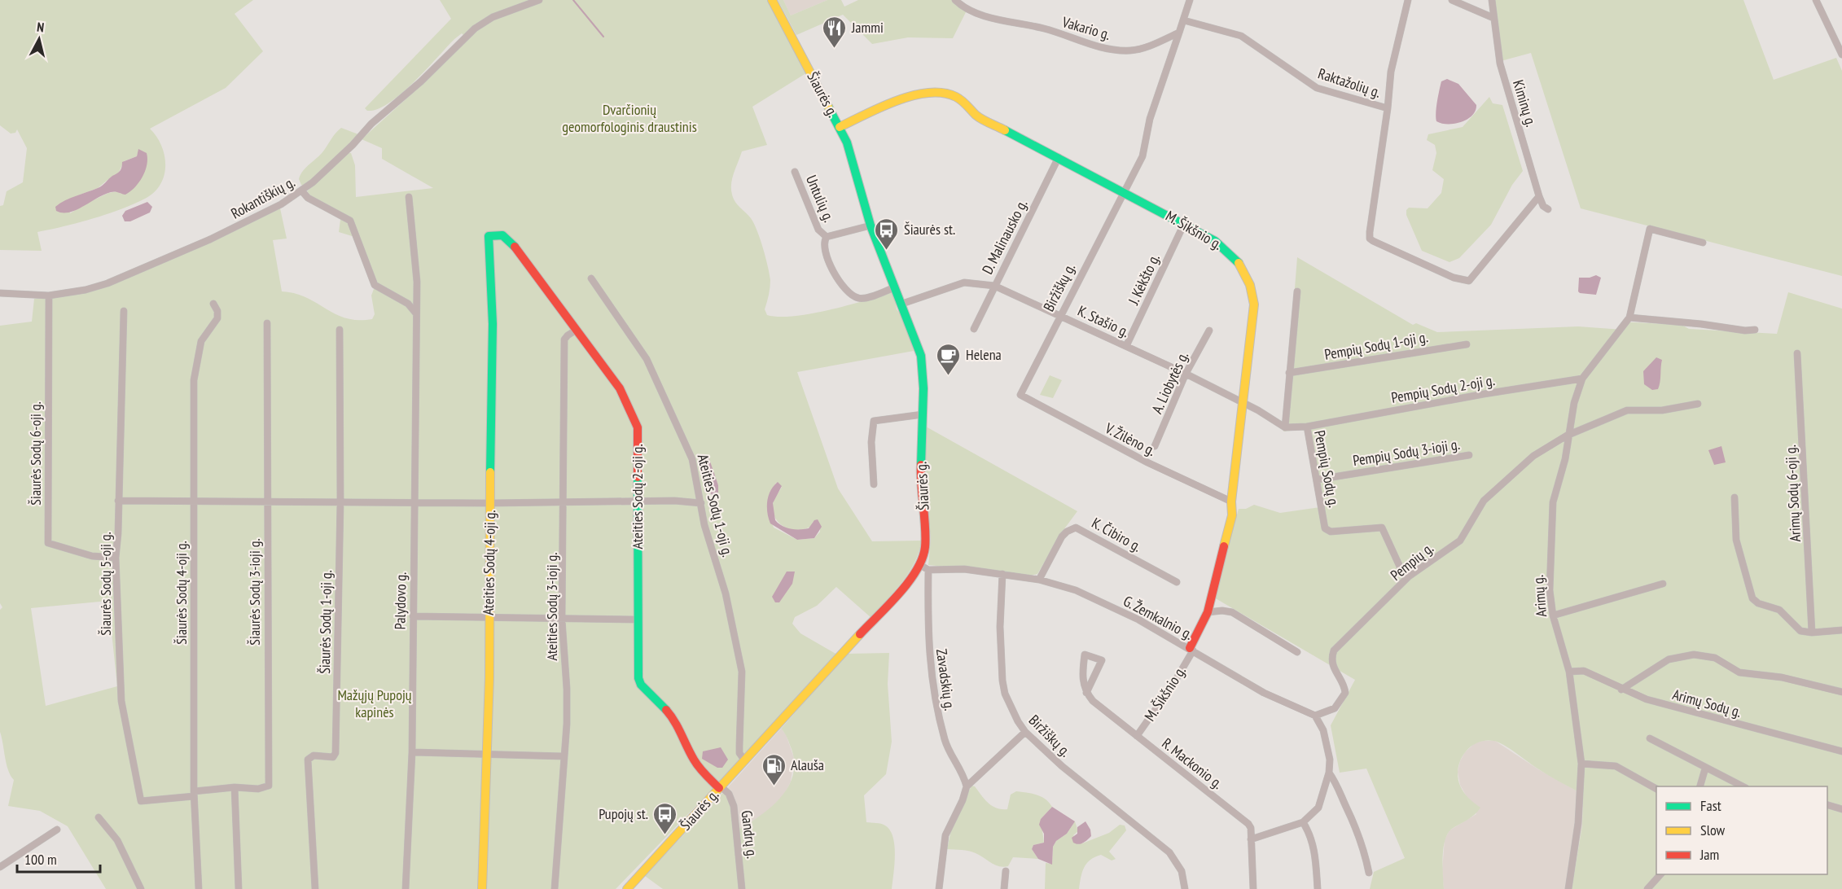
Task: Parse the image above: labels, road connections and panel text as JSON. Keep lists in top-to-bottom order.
{
  "streets": {
    "street": [
      "Vakario g.",
      "Raktažolių g.",
      "Šiaurės g.",
      "Kiminų g.",
      "Rokantiškių g.",
      "Untulių g.",
      "M. Šikšnio g.",
      "D. Malinausko g.",
      "J. Kėkšto g.",
      "Biržiškų g.",
      "K. Stašio g.",
      "Pempių Sodų 1-oji g.",
      "A. Liobytės g.",
      "Pempių Sodų 2-oji g.",
      "V. Žilėno g.",
      "Pempių Sodų 3-ioji g.",
      "Šiaurės Sodų 6-oji g.",
      "Pempių Sodų g.",
      "Arimų Sodų 6-oji g.",
      "Ateities Sodų 2-oji g.",
      "Ateities Sodų 1-oji g.",
      "K. Čibiro g.",
      "Pempių g.",
      "Ateities Sodų 4-oji g.",
      "Šiaurės Sodų 5-oji g.",
      "Šiaurės Sodų 3-ioji g.",
      "Šiaurės Sodų 4-oji g.",
      "Arimų g.",
      "Palydovo g.",
      "Ateities Sodų 3-ioji g.",
      "G. Žemkalnio g.",
      "Šiaurės Sodų 1-oji g.",
      "Zavadskių g.",
      "Arimų Sodų g.",
      "R. Mackonio g.",
      "Gandrų g."
    ]
  },
  "crossings": [
    ["Vakario g.", "Biržiškų g."],
    ["Raktažolių g.", "Kiminų g."],
    ["Šiaurės g.", "Untulių g."],
    ["Šiaurės g.", "M. Šikšnio g."],
    ["Šiaurės g.", "K. Stašio g."],
    ["Šiaurės g.", "Ateities Sodų 2-oji g."],
    ["Šiaurės g.", "Ateities Sodų 1-oji g."],
    ["Šiaurės g.", "Gandrų g."],
    ["Rokantiškių g.", "Šiaurės Sodų 6-oji g."],
    ["M. Šikšnio g.", "D. Malinausko g."],
    ["M. Šikšnio g.", "J. Kėkšto g."],
    ["M. Šikšnio g.", "Biržiškų g."],
    ["M. Šikšnio g.", "K. Stašio g."],
    ["M. Šikšnio g.", "V. Žilėno g."],
    ["M. Šikšnio g.", "G. Žemkalnio g."],
    ["M. Šikšnio g.", "R. Mackonio g."],
    ["D. Malinausko g.", "K. Stašio g."],
    ["J. Kėkšto g.", "K. Stašio g."],
    ["Biržiškų g.", "K. Stašio g."],
    ["Biržiškų g.", "V. Žilėno g."],
    ["Biržiškų g.", "G. Žemkalnio g."],
    ["K. Stašio g.", "A. Liobytės g."],
    ["K. Stašio g.", "Pempių Sodų g."],
    ["Pempių Sodų 2-oji g.", "Pempių Sodų g."],
    ["Pempių Sodų 2-oji g.", "Arimų g."],
    ["Pempių Sodų 3-ioji g.", "Pempių Sodų g."],
    ["Šiaurės Sodų 6-oji g.", "Šiaurės Sodų 5-oji g."],
    ["Pempių Sodų g.", "Pempių g."],
    ["Ateities Sodų 2-oji g.", "Ateities Sodų 4-oji g."],
    ["Ateities Sodų 2-oji g.", "Ateities Sodų 3-ioji g."],
    ["Ateities Sodų 2-oji g.", "Gandrų g."],
    ["K. Čibiro g.", "G. Žemkalnio g."],
    ["Pempių g.", "Arimų g."],
    ["Pempių g.", "G. Žemkalnio g."],
    ["Šiaurės Sodų 5-oji g.", "Šiaurės Sodų 3-ioji g."],
    ["Šiaurės Sodų 5-oji g.", "Šiaurės Sodų 4-oji g."],
    ["Šiaurės Sodų 3-ioji g.", "Šiaurės Sodų 4-oji g."],
    ["Arimų g.", "Arimų Sodų g."],
    ["G. Žemkalnio g.", "Zavadskių g."]
  ],
  "parks": ["Dvarčionių geomorfologinis draustinis", "Mažųjų Pupojų kapinės"],
  "places": {
    "restaurant": ["Jammi"],
    "bus stop": ["Šiaurės st.", "Pupojų st."],
    "cafe": ["Helena"],
    "fuel station": ["Alauša"]
  },
  "legend": ["Fast", "Slow", "Jam"],
  "scale_bar": "100 m",
  "north": "top"
}
